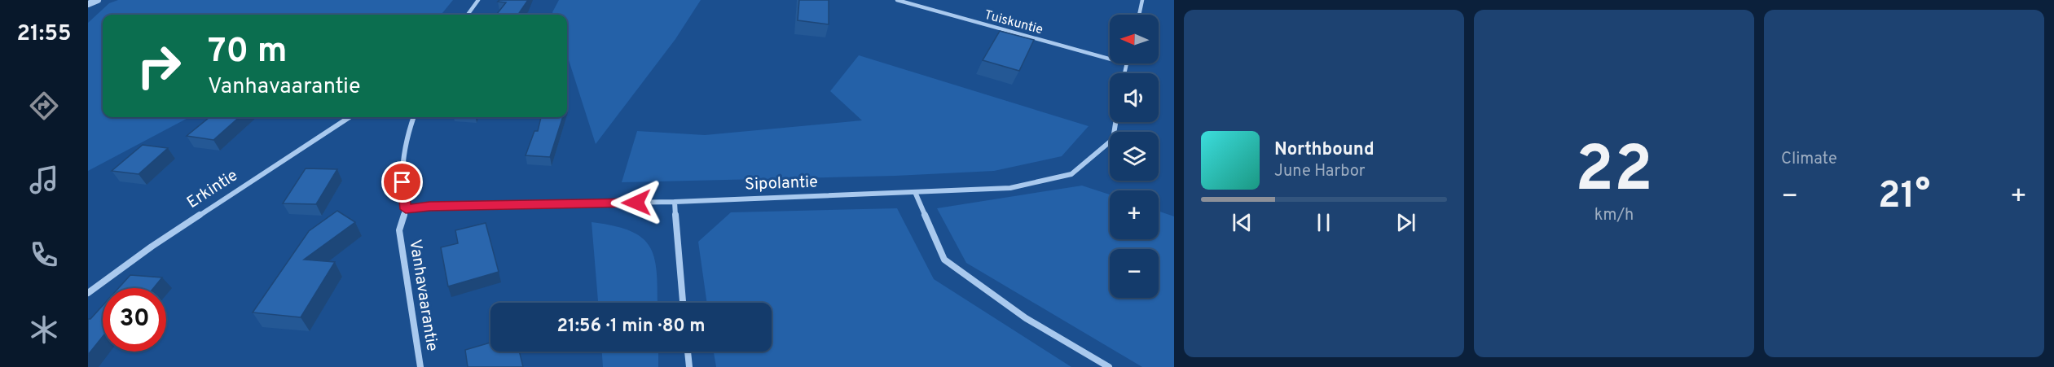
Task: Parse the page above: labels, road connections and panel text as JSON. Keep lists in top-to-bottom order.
{
  "streets": {
    "street": [
      "Tuiskuntie",
      "Sipolantie",
      "Erkintie",
      "Vanhavaarantie"
    ]
  },
  "crossings": [
    ["Sipolantie", "Vanhavaarantie"]
  ],
  "north": "left",
  "page": {
    "tabs": "21:55",
    "tile": [
      ["22", "km/h"],
      "Climate"
    ],
    "map_buttons": ["+", "−"],
    "turn": ["70 m", "Vanhavaarantie"],
    "song": ["Northbound", "June Harbor"],
    "heat": ["−", "21°", "+"],
    "limit": "30",
    "trip": "21:56 · 1 min · 80 m"
  }
}
